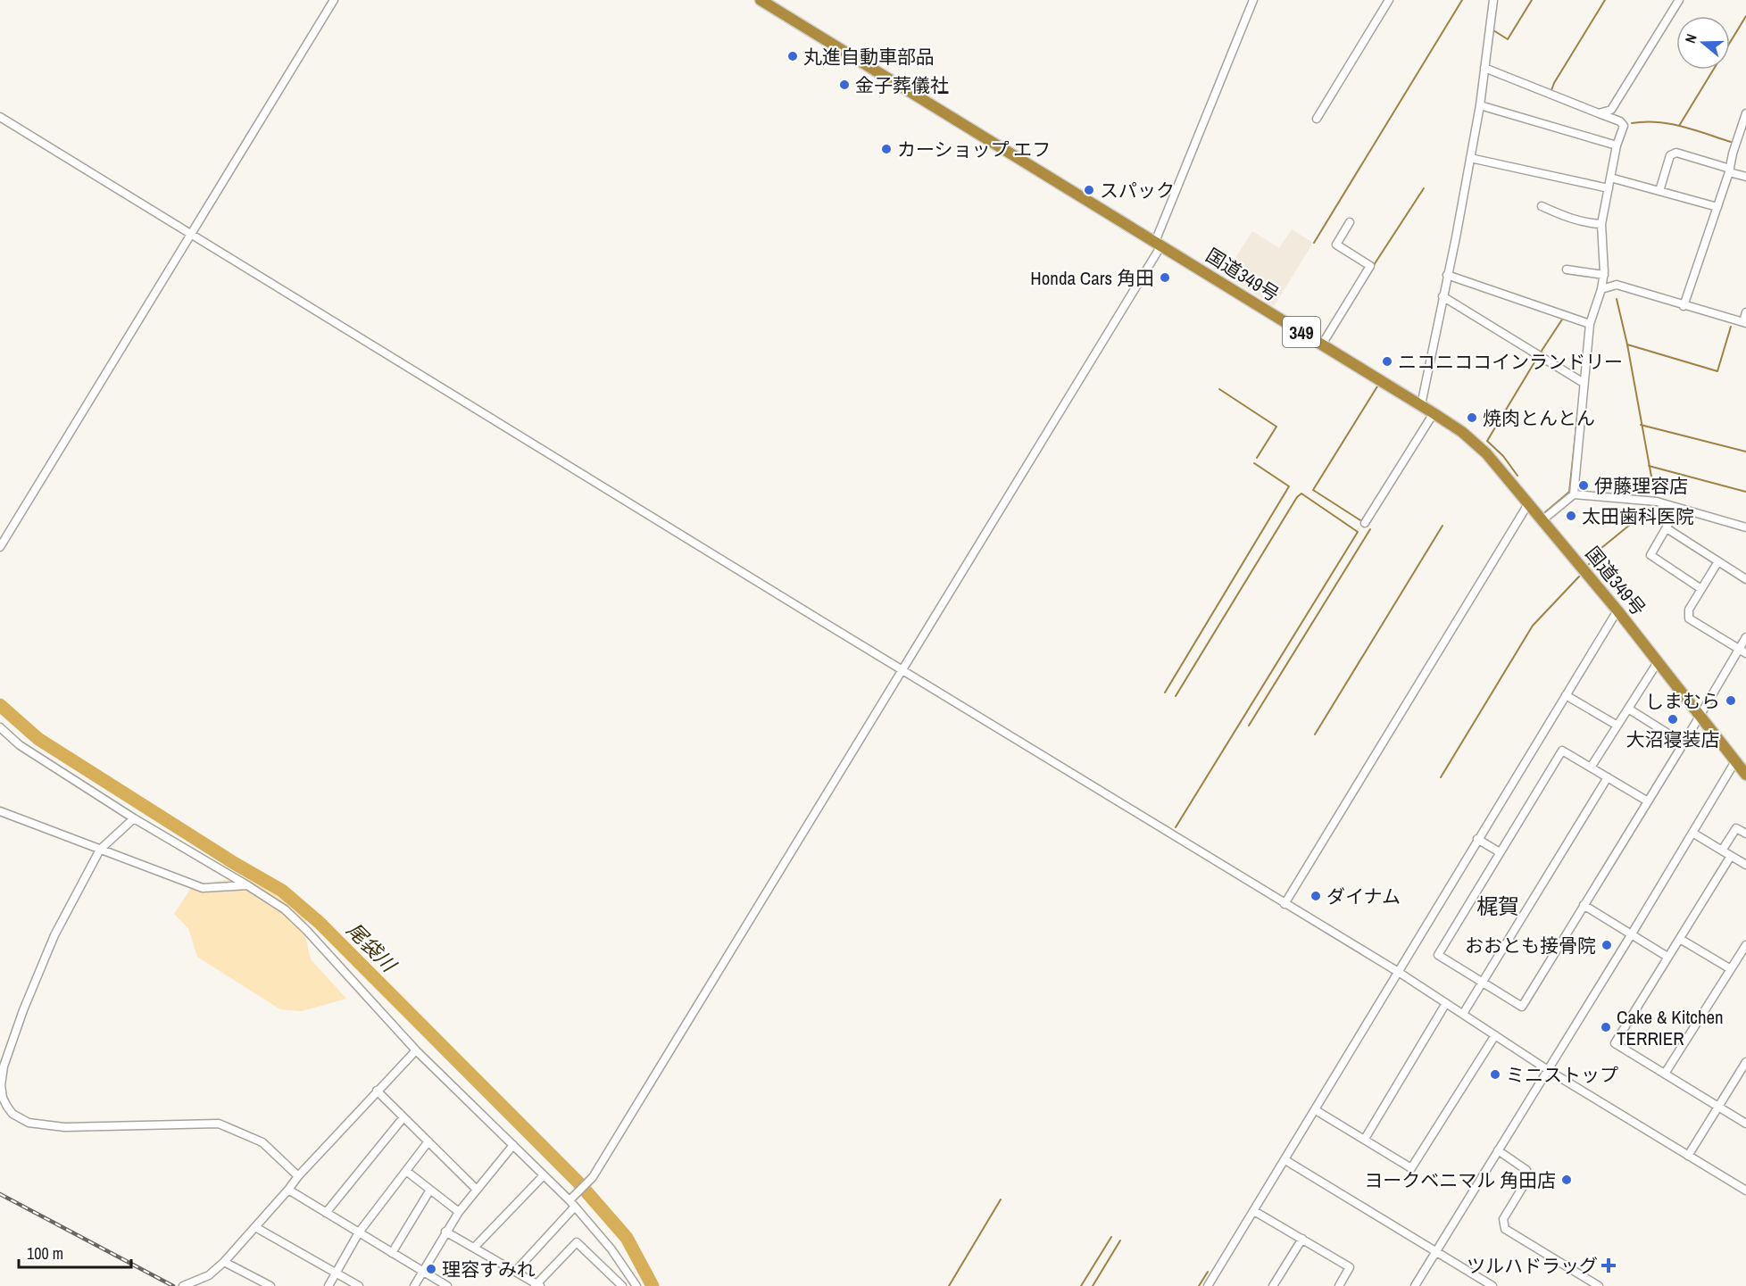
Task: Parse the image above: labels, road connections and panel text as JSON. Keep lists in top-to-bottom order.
{
  "streets": {
    "highway": ["国道349号", "349"]
  },
  "districts": ["梶賀"],
  "water": ["尾袋川"],
  "places": {
    "other": [
      "丸進自動車部品",
      "金子葬儀社",
      "カーショップ エフ",
      "スパック",
      "Honda Cars 角田",
      "ニコニココインランドリー",
      "焼肉とんとん",
      "伊藤理容店",
      "太田歯科医院",
      "しまむら",
      "大沼寝装店",
      "ダイナム",
      "おおとも接骨院",
      "Cake & Kitchen TERRIER",
      "ミニストップ",
      "ヨークベニマル 角田店",
      "理容すみれ"
    ],
    "health": ["ツルハドラッグ"]
  },
  "scale_bar": "100 m",
  "north": "left"
}
